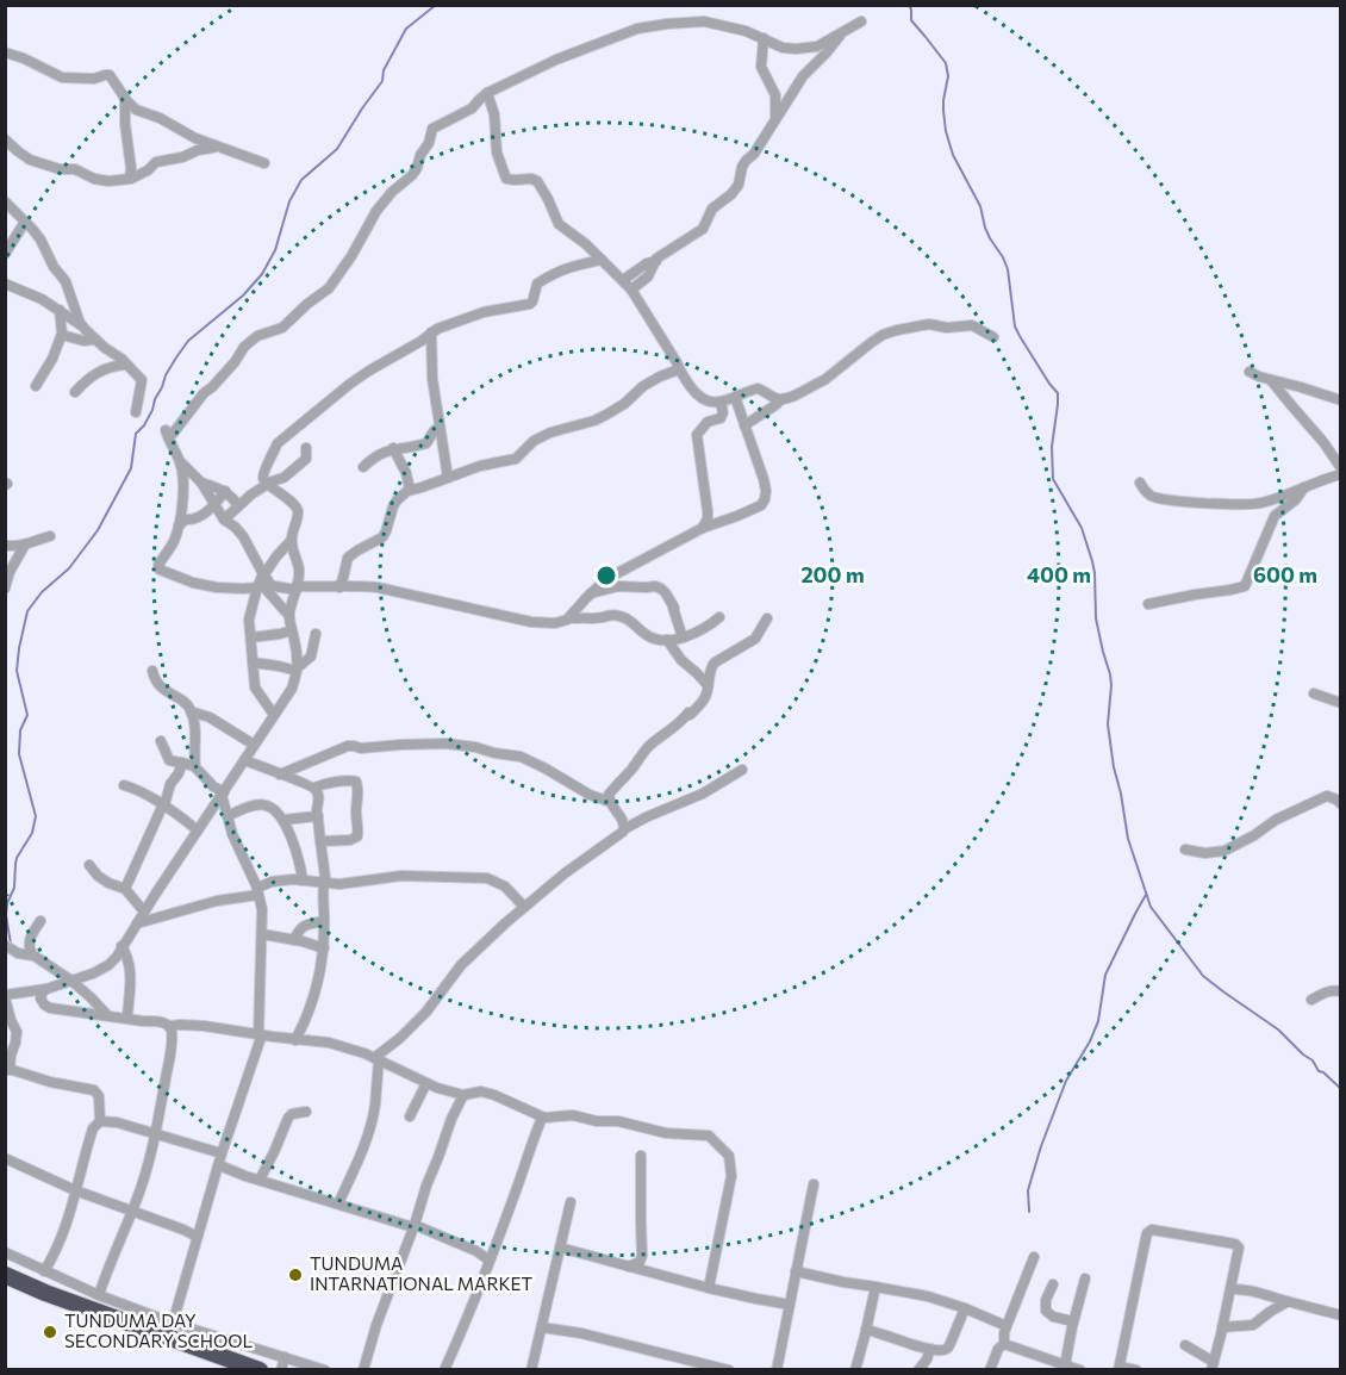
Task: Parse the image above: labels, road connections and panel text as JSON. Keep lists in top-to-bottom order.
{
  "places": ["TUNDUMA INTARNATIONAL MARKET", "TUNDUMA DAY SECONDARY SCHOOL"],
  "rings": ["200 m", "400 m", "600 m"]
}
